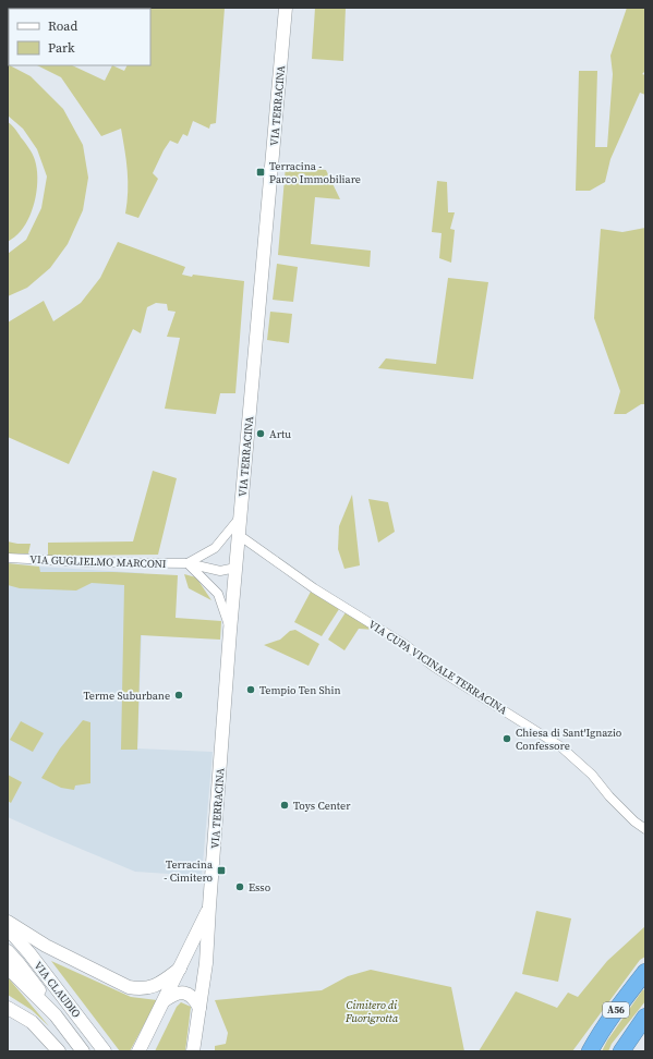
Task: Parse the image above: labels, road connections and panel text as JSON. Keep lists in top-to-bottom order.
{
  "streets": {
    "highway": ["A56"],
    "main road": ["VIA TERRACINA", "VIA CLAUDIO"],
    "street": ["VIA GUGLIELMO MARCONI", "VIA CUPA VICINALE TERRACINA"]
  },
  "crossings": [
    ["VIA TERRACINA", "VIA GUGLIELMO MARCONI"],
    ["VIA TERRACINA", "VIA CUPA VICINALE TERRACINA"]
  ],
  "parks": ["Cimitero di Fuorigrotta"],
  "places": {
    "transit": ["Terracina - Parco Immobiliare", "Terracina - Cimitero"],
    "other": [
      "Artu",
      "Tempio Ten Shin",
      "Terme Suburbane",
      "Chiesa di Sant'Ignazio Confessore",
      "Toys Center",
      "Esso"
    ]
  },
  "legend": ["Road", "Park"]
}
